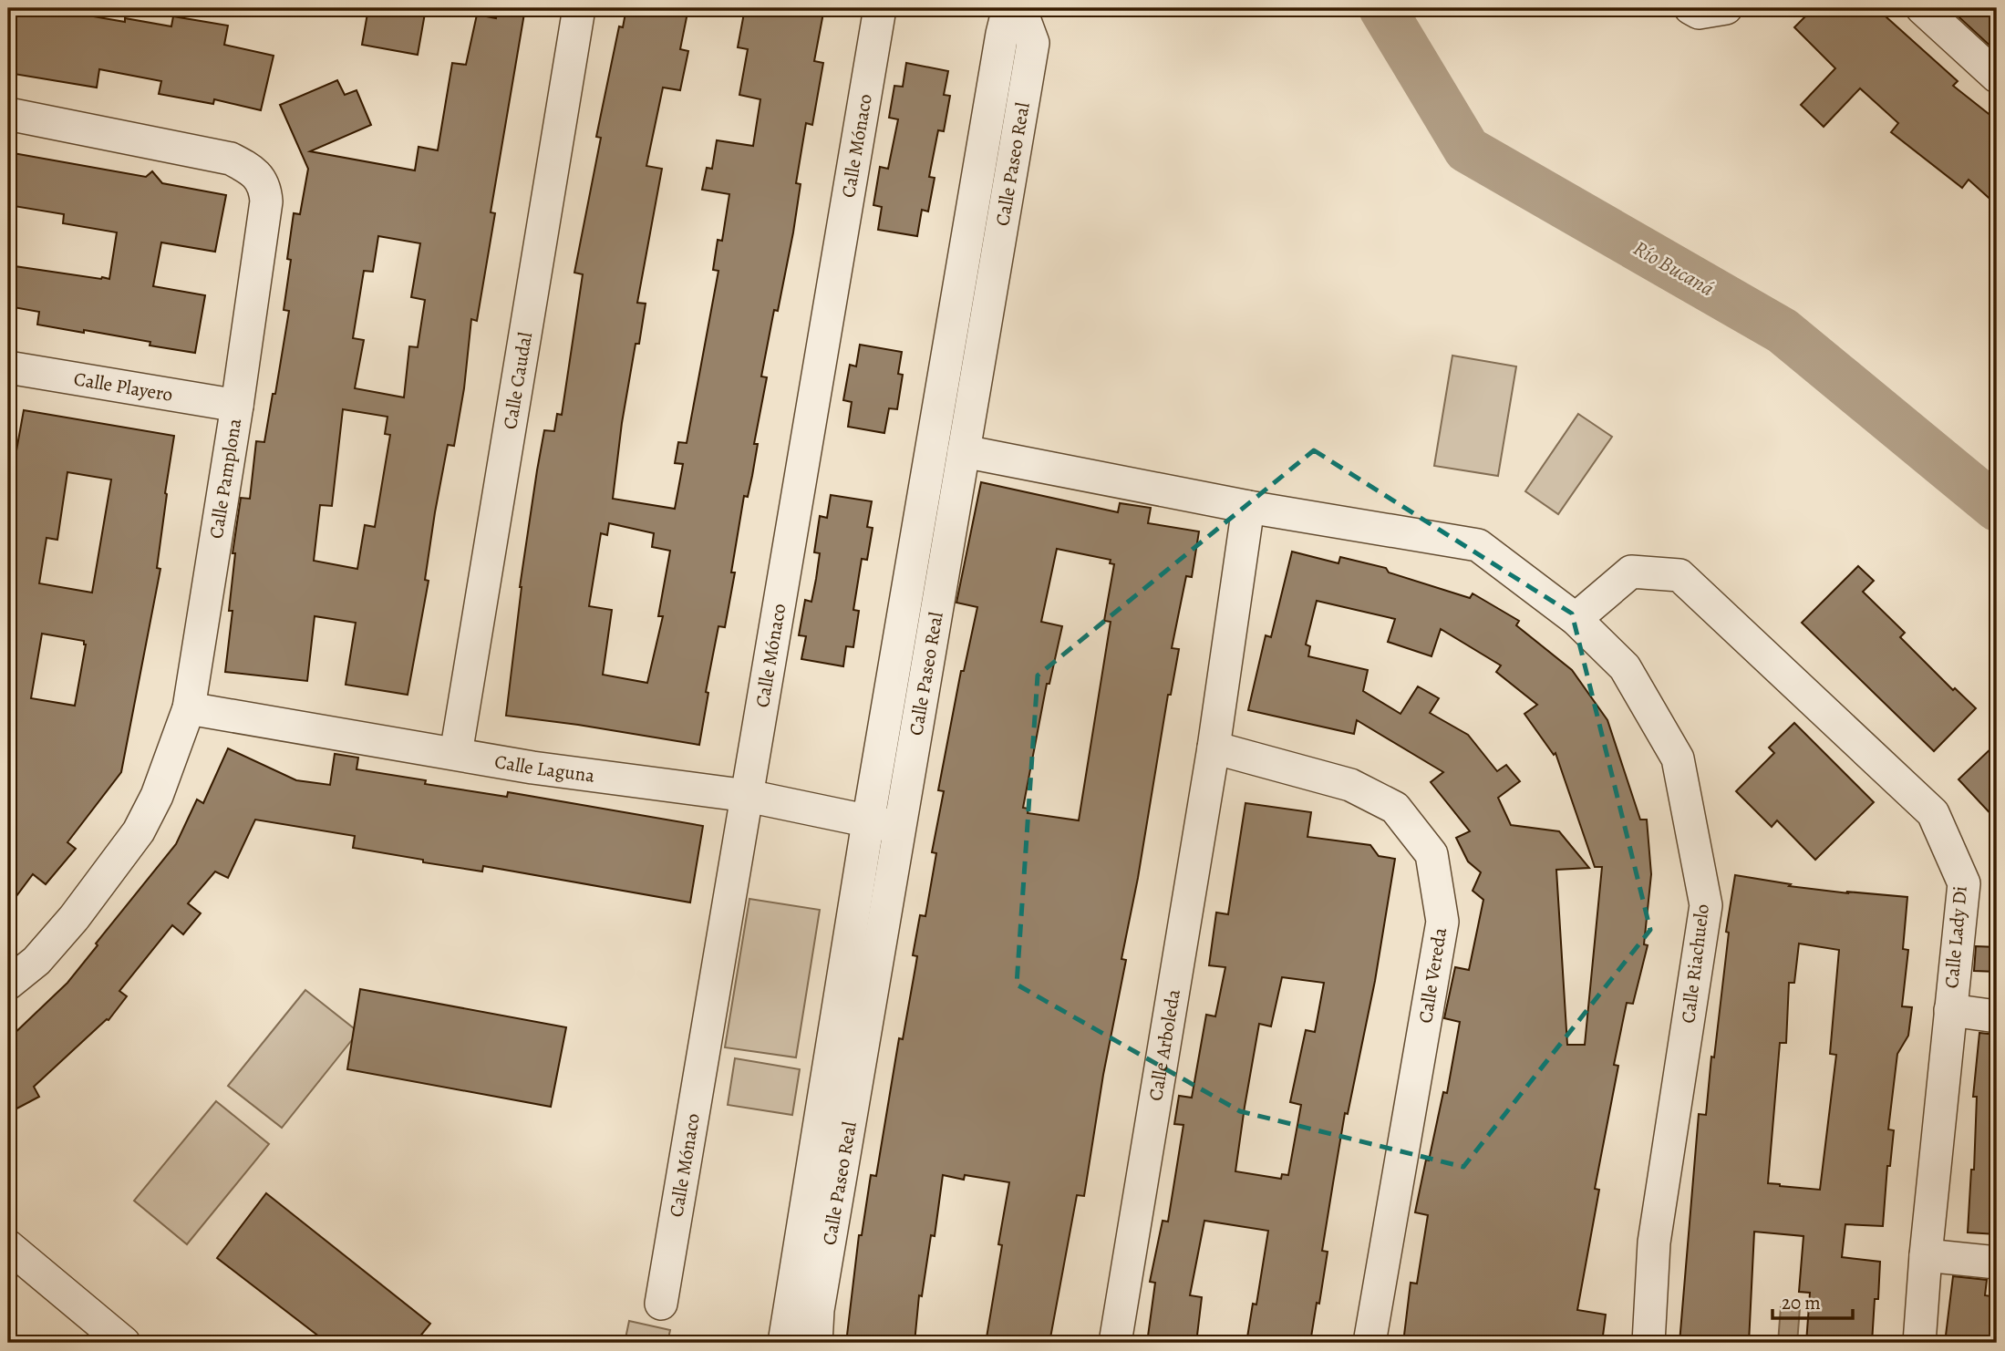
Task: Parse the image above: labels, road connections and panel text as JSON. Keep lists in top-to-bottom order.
{
  "streets": {
    "street": [
      "Calle Mónaco",
      "Calle Paseo Real",
      "Calle Caudal",
      "Calle Playero",
      "Calle Pamplona",
      "Calle Laguna",
      "Calle Lady Di",
      "Calle Riachuelo",
      "Calle Vereda",
      "Calle Arboleda"
    ]
  },
  "crossings": [
    ["Calle Mónaco", "Calle Laguna"],
    ["Calle Paseo Real", "Calle Laguna"],
    ["Calle Paseo Real", "Calle Riachuelo"],
    ["Calle Caudal", "Calle Laguna"],
    ["Calle Playero", "Calle Pamplona"],
    ["Calle Pamplona", "Calle Laguna"],
    ["Calle Lady Di", "Calle Riachuelo"],
    ["Calle Riachuelo", "Calle Arboleda"],
    ["Calle Vereda", "Calle Arboleda"]
  ],
  "water": ["Río Bucaná"],
  "scale_bar": "20 m"
}
